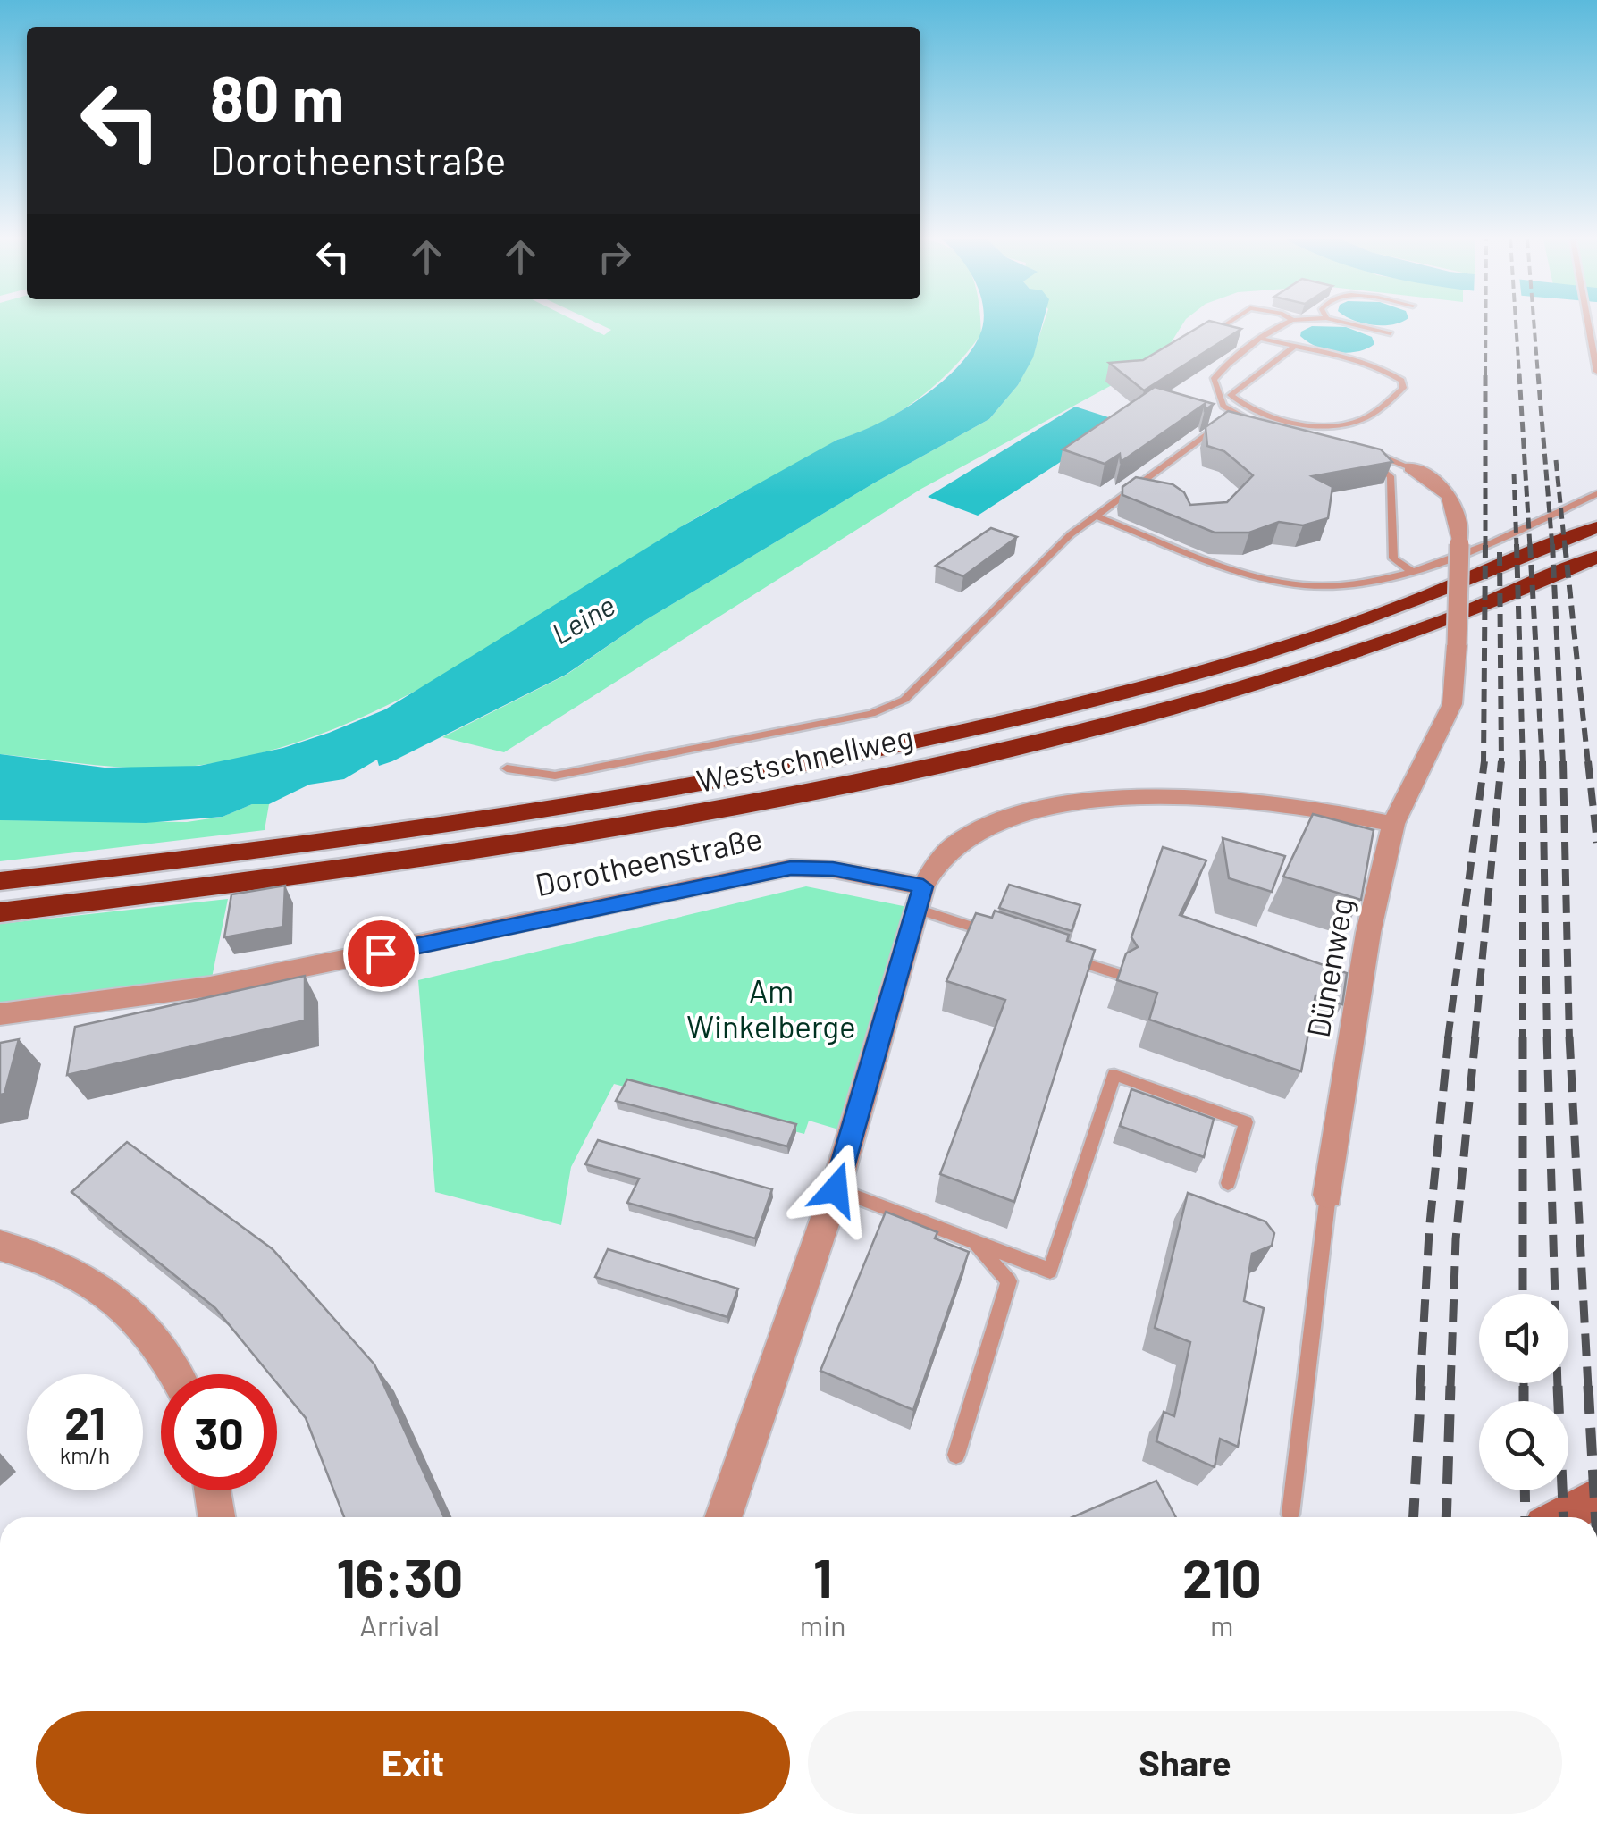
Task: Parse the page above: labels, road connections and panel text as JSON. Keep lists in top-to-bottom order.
{
  "streets": {
    "highway": ["Westschnellweg"],
    "street": ["Dorotheenstraße", "Dünenweg"]
  },
  "water": ["Leine"],
  "parks": ["Am Winkelberge"],
  "page": {
    "turn": ["80 m", "Dorotheenstraße"],
    "speed": "21 km/h",
    "limit": "30",
    "eta": [
      "16:30",
      "Arrival",
      "1",
      "min",
      "210",
      "m"
    ],
    "buttons": ["Exit", "Share"]
  }
}
